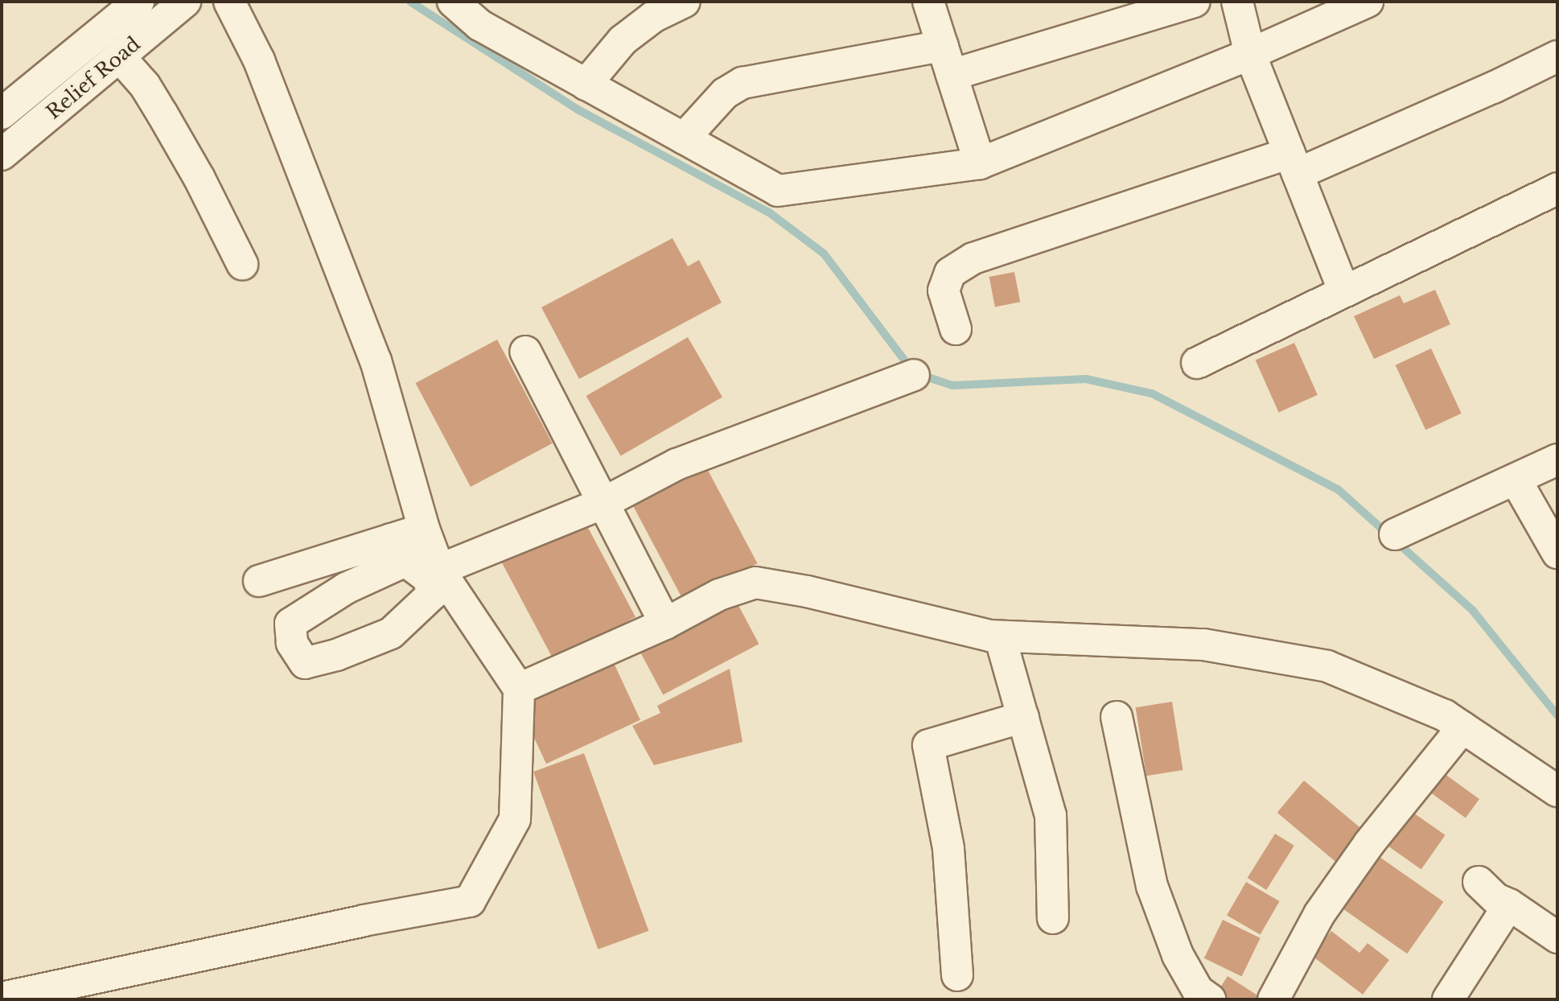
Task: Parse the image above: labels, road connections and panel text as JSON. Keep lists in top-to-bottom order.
{
  "streets": {
    "street": ["Relief Road"]
  }
}
